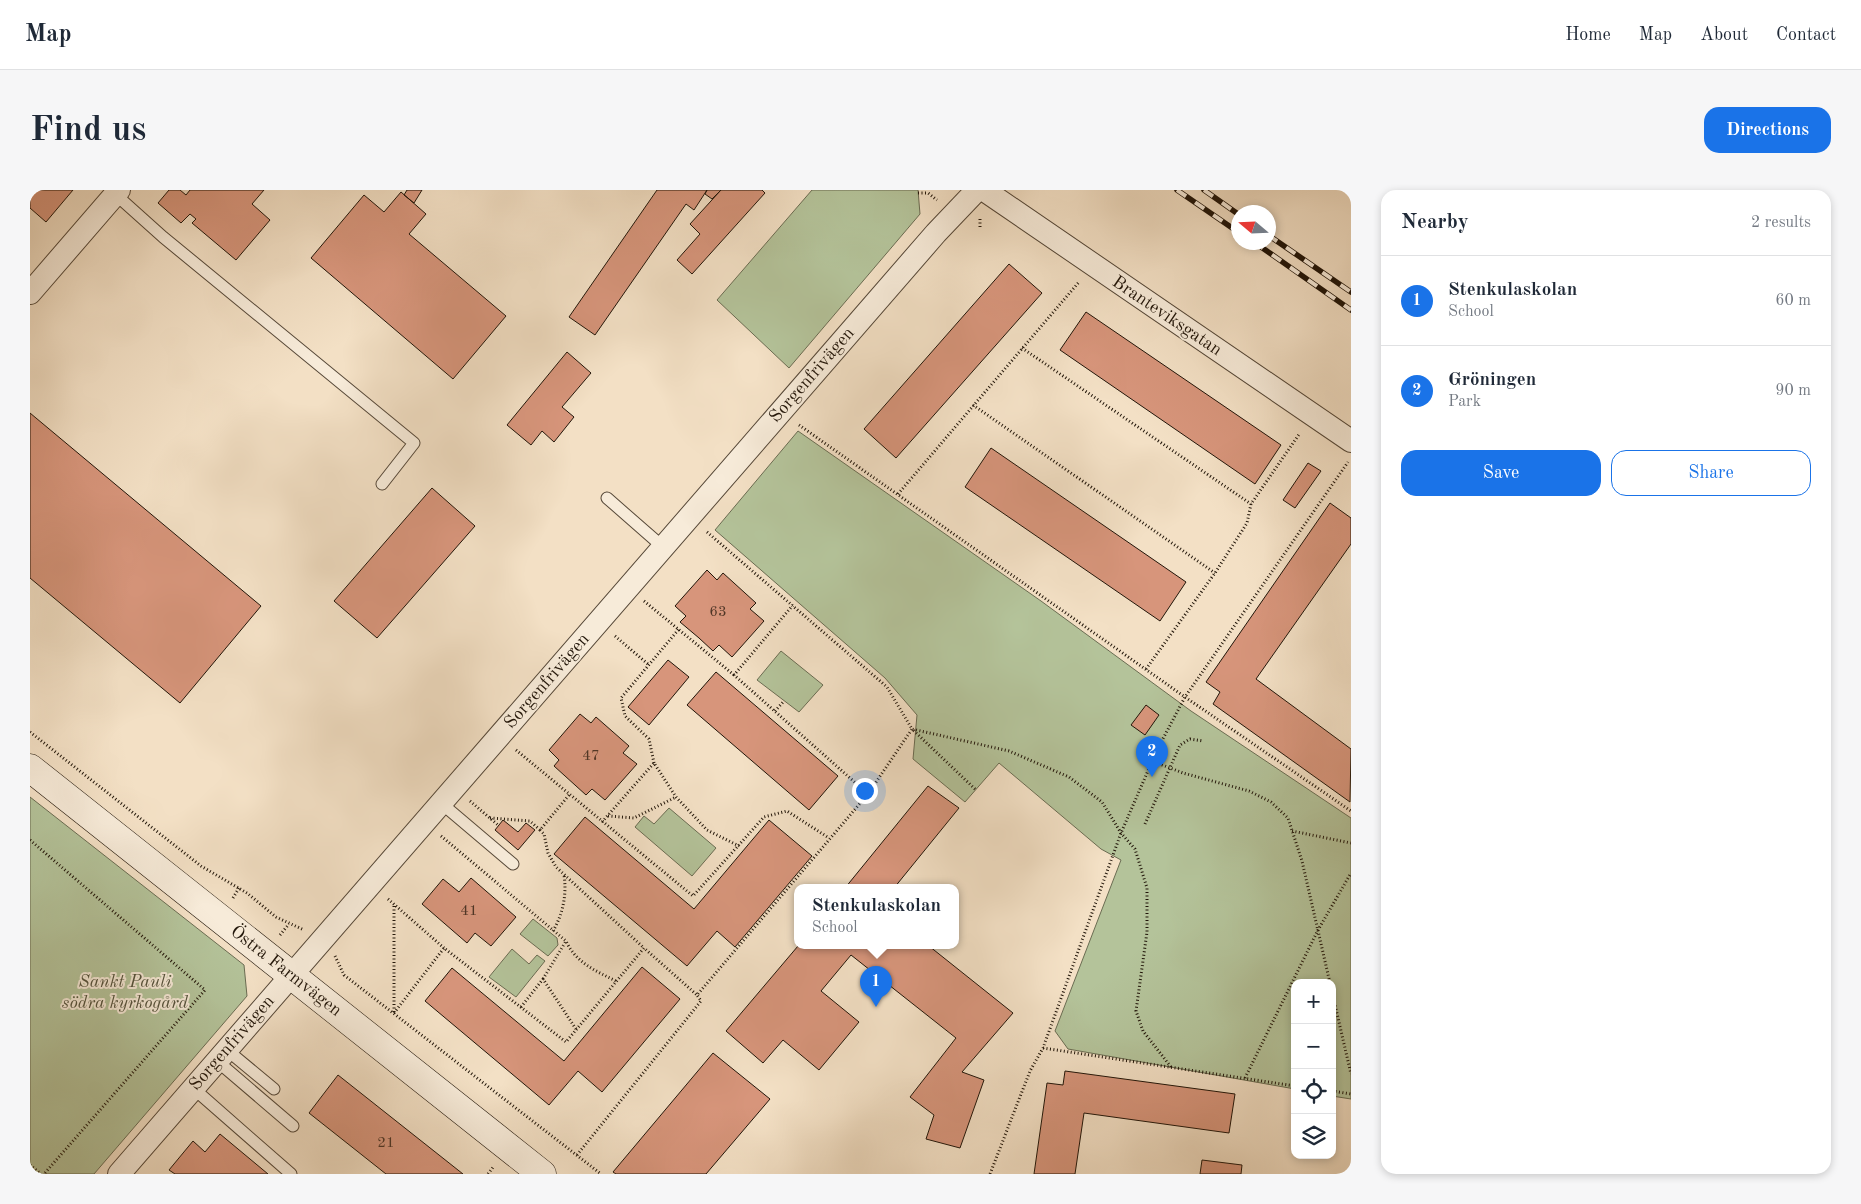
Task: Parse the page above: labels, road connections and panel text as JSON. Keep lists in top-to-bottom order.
{
  "streets": {
    "street": ["Branteviksgatan", "Sorgenfrivägen", "Östra Farmvägen"]
  },
  "crossings": [
    ["Sorgenfrivägen", "Östra Farmvägen"]
  ],
  "parks": ["Sankt Pauli södra kyrkogård"],
  "house_numbers": [
    "63",
    "47",
    "41",
    "21"
  ],
  "north": "left",
  "page": {
    "header": "Map",
    "nav": [
      "Home",
      "Map",
      "About",
      "Contact"
    ],
    "buttons": [
      "Directions",
      ["Save", "Share"]
    ],
    "title": "Find us",
    "heading": ["Nearby", "2 results"],
    "list": [
      {
        "mark": "1",
        "name": "Stenkulaskolan",
        "note": "School",
        "value": "60 m"
      },
      {
        "mark": "2",
        "name": "Gröningen",
        "note": "Park",
        "value": "90 m"
      }
    ],
    "pins": ["2", "1"],
    "popup": ["Stenkulaskolan", "School"],
    "map_buttons": ["+", "−"]
  }
}
